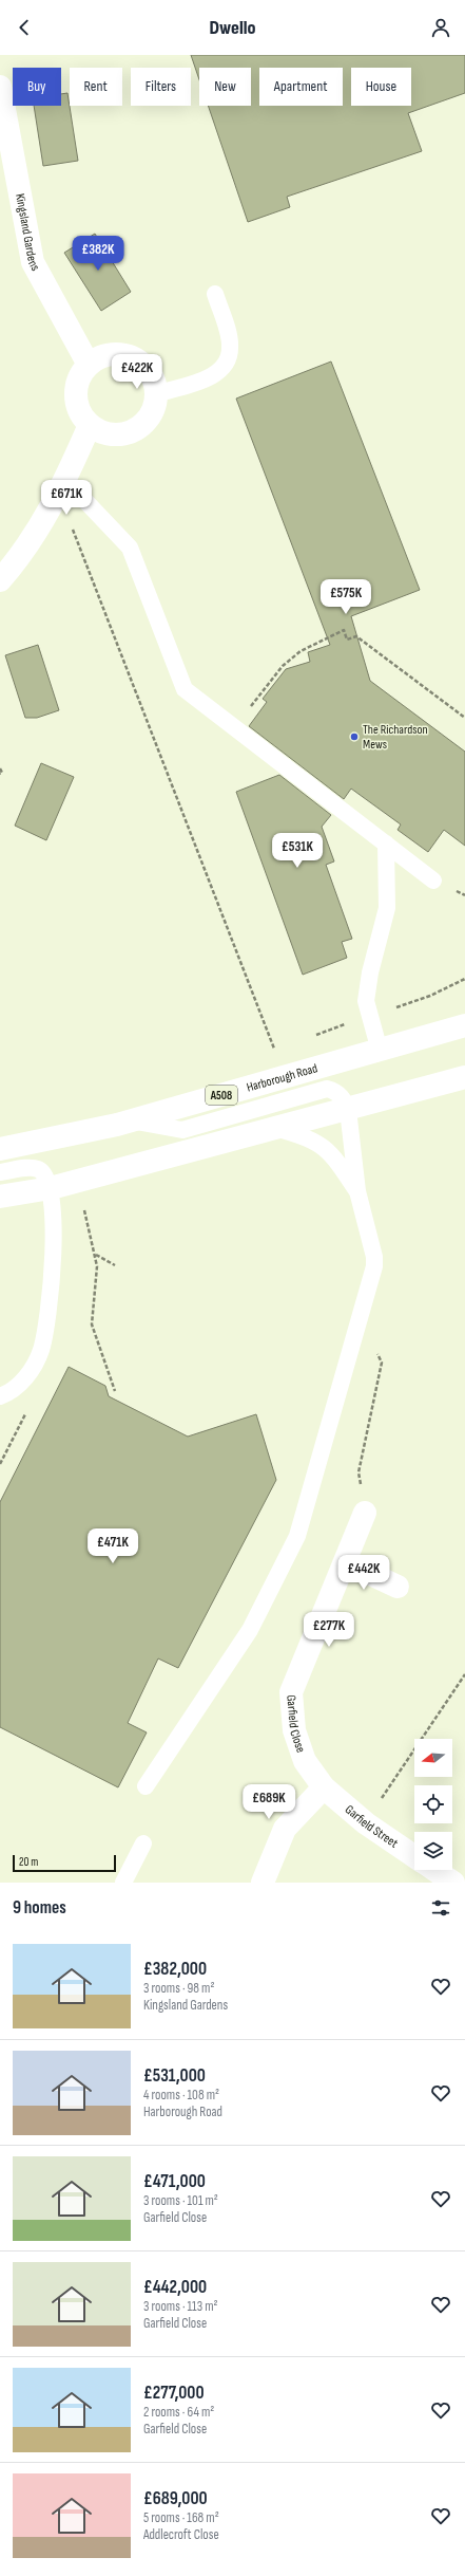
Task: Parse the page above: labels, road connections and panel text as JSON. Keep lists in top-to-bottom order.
{
  "streets": {
    "main road": [
      "Kingsland Gardens",
      "Harborough Road",
      "A508",
      "Garfield Close",
      "Garfield Street"
    ]
  },
  "crossings": [
    ["Garfield Close", "Garfield Street"]
  ],
  "places": ["The Richardson Mews"],
  "scale_bar": "20 m",
  "north": "left",
  "page": {
    "header": "Dwello",
    "chip": [
      "Buy",
      "Rent",
      "Filters",
      "New",
      "Apartment",
      "House"
    ],
    "price": [
      "£382K",
      "£422K",
      "£671K",
      "£575K",
      "£531K",
      "£471K",
      "£442K",
      "£277K",
      "£689K"
    ],
    "scale": "20 m",
    "heading": "9 homes",
    "list": [
      {
        "name": "£382,000",
        "note": "3 rooms · 98 m² · Kingsland Gardens"
      },
      {
        "name": "£531,000",
        "note": "4 rooms · 108 m² · Harborough Road"
      },
      {
        "name": "£471,000",
        "note": "3 rooms · 101 m² · Garfield Close"
      },
      {
        "name": "£442,000",
        "note": "3 rooms · 113 m² · Garfield Close"
      },
      {
        "name": "£277,000",
        "note": "2 rooms · 64 m² · Garfield Close"
      },
      {
        "name": "£689,000",
        "note": "5 rooms · 168 m² · Addlecroft Close"
      }
    ]
  }
}
